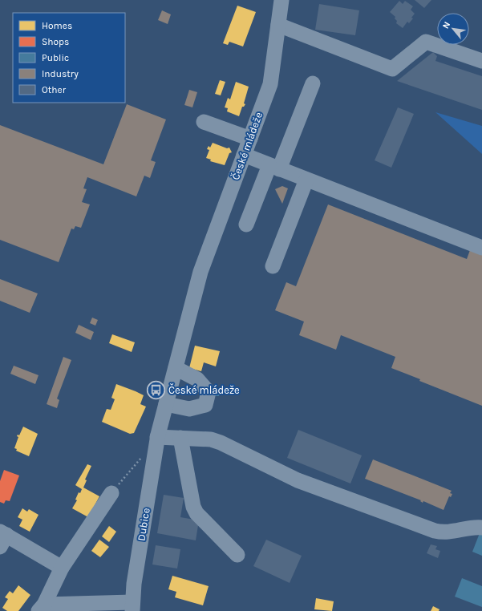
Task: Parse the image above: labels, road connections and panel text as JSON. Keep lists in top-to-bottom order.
{
  "streets": {
    "street": ["České mládeže", "Dubice"]
  },
  "crossings": [
    ["České mládeže", "Dubice"]
  ],
  "places": {
    "bus stop": ["České mládeže"]
  },
  "legend": [
    "Homes",
    "Shops",
    "Public",
    "Industry",
    "Other"
  ],
  "north": "top left"
}
